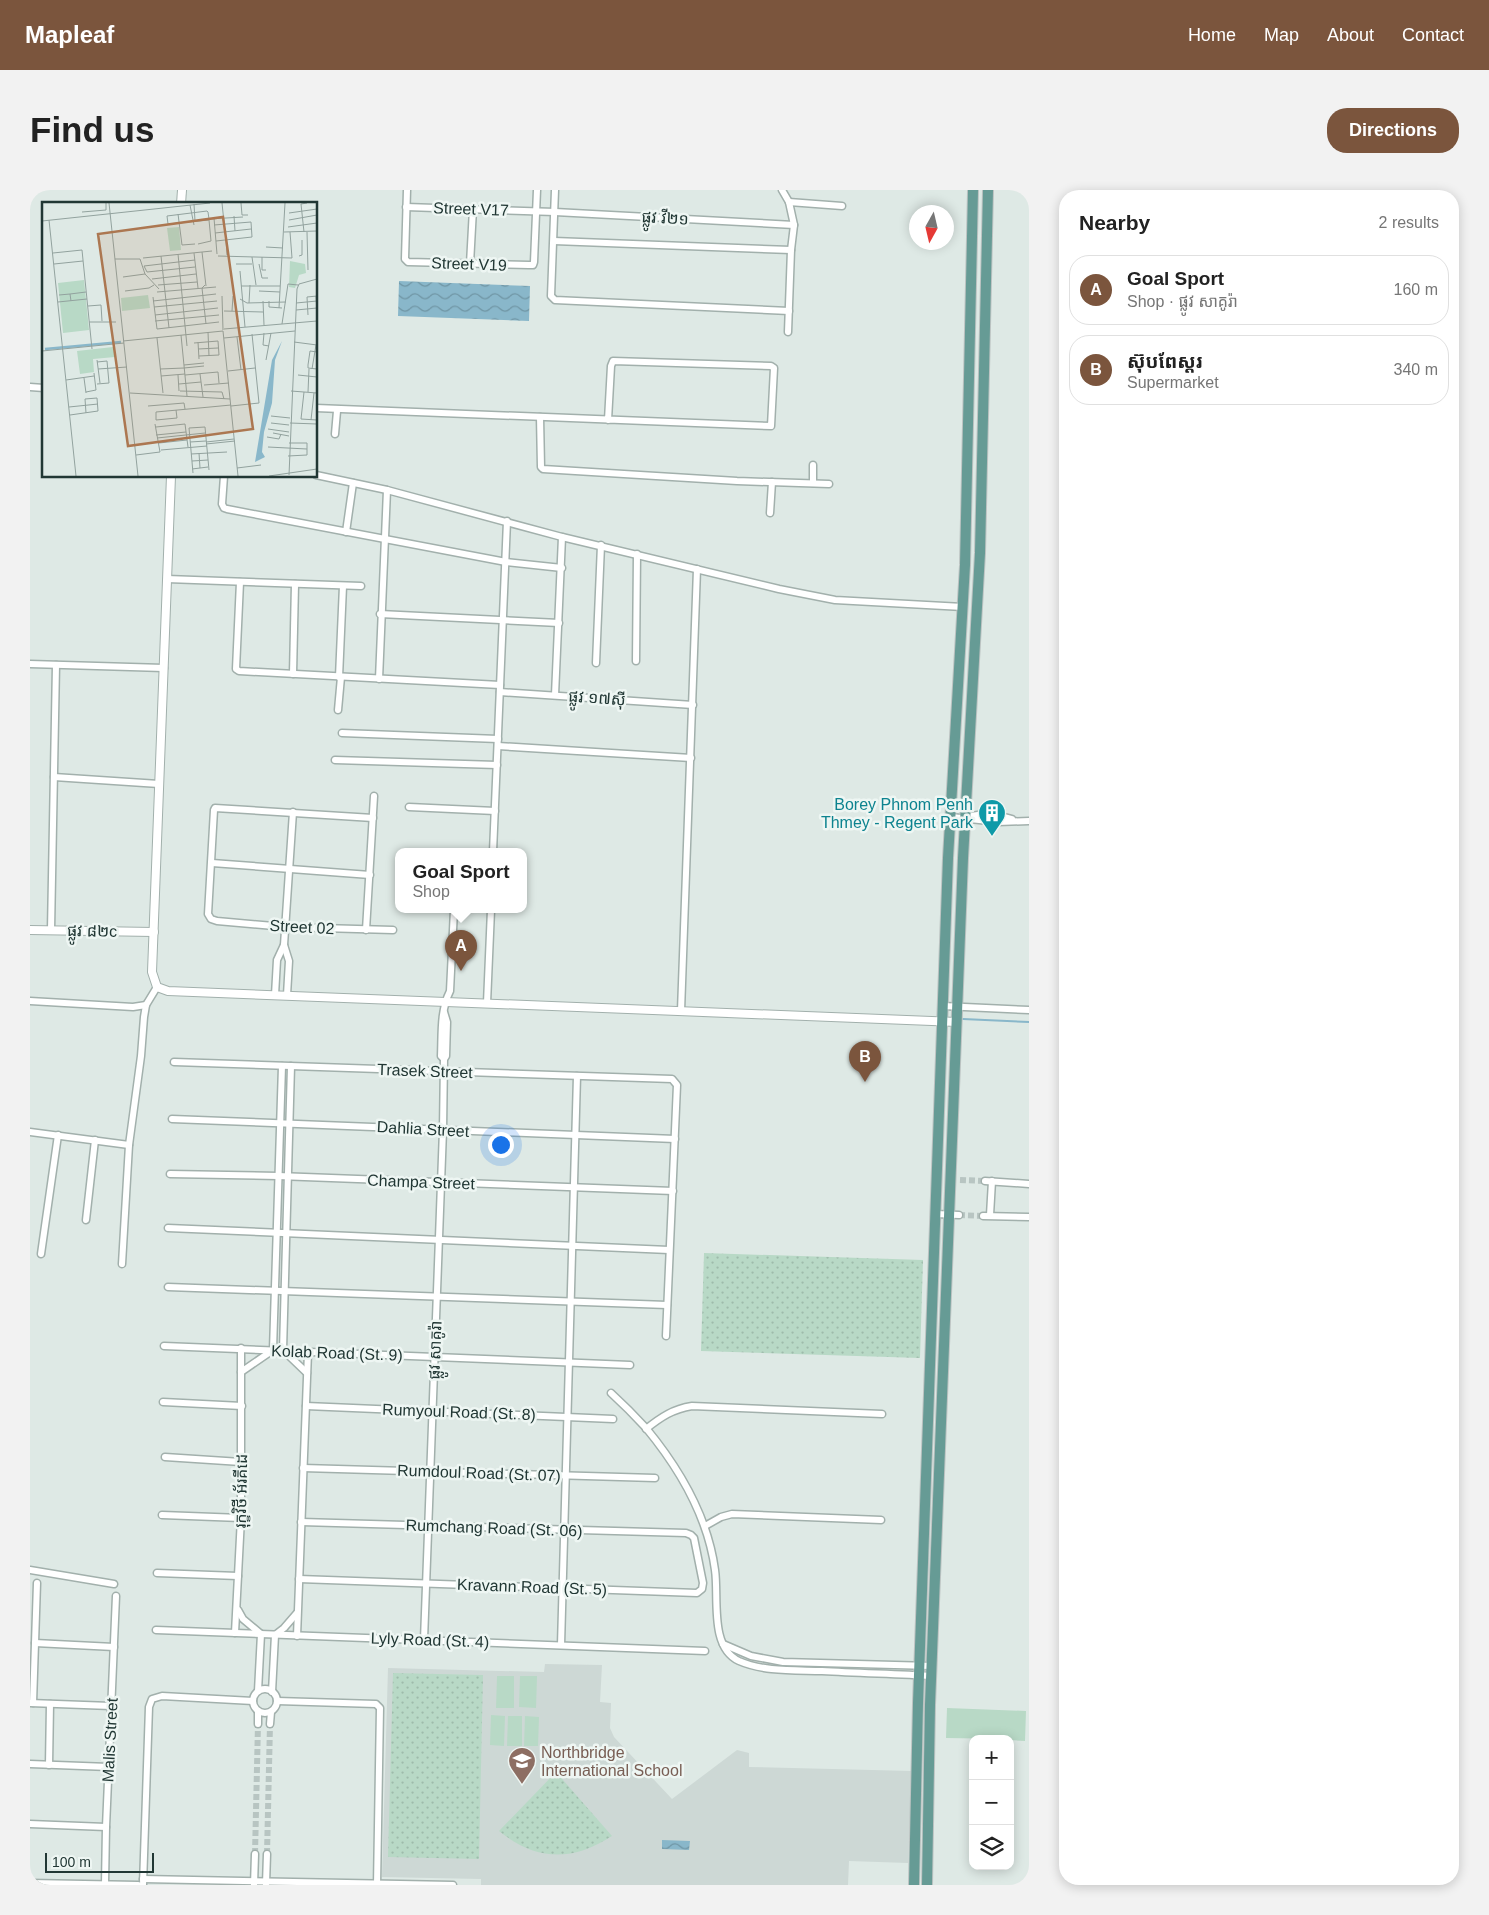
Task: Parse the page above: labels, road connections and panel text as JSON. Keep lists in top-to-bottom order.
{
  "streets": {
    "street": [
      "Street V17",
      "ផ្លូវ វី២១",
      "Street V19",
      "ផ្លូវ ១៧ស៊ី",
      "Street 02",
      "ផ្លូវ ៨២c",
      "Trasek Street",
      "Dahlia Street",
      "Champa Street",
      "ផ្លូវ សាគូរ៉ា",
      "Kolab Road (St. 9)",
      "Rumyoul Road (St. 8)",
      "Rumdoul Road (St. 07)",
      "រុក្ខវិថី អ័រគីដេ",
      "Rumchang Road (St. 06)",
      "Kravann Road (St. 5)",
      "Lyly Road (St. 4)",
      "Malis Street"
    ]
  },
  "crossings": [
    ["Street V17", "ផ្លូវ វី២១"],
    ["Street V17", "Street V19"],
    ["ផ្លូវ វី២១", "Street V19"],
    ["Trasek Street", "Dahlia Street"],
    ["Trasek Street", "ផ្លូវ សាគូរ៉ា"],
    ["Dahlia Street", "ផ្លូវ សាគូរ៉ា"],
    ["Champa Street", "ផ្លូវ សាគូរ៉ា"],
    ["ផ្លូវ សាគូរ៉ា", "Kolab Road (St. 9)"],
    ["ផ្លូវ សាគូរ៉ា", "Rumyoul Road (St. 8)"],
    ["ផ្លូវ សាគូរ៉ា", "Rumdoul Road (St. 07)"],
    ["ផ្លូវ សាគូរ៉ា", "Rumchang Road (St. 06)"],
    ["ផ្លូវ សាគូរ៉ា", "Kravann Road (St. 5)"],
    ["ផ្លូវ សាគូរ៉ា", "Lyly Road (St. 4)"],
    ["Kolab Road (St. 9)", "រុក្ខវិថី អ័រគីដេ"],
    ["រុក្ខវិថី អ័រគីដេ", "Lyly Road (St. 4)"],
    ["Rumchang Road (St. 06)", "Kravann Road (St. 5)"]
  ],
  "places": {
    "building": ["Borey Phnom Penh Thmey - Regent Park"],
    "school or university": ["Northbridge International School"]
  },
  "scale_bar": "100 m",
  "north": "bottom",
  "page": {
    "header": "Mapleaf",
    "nav": [
      "Home",
      "Map",
      "About",
      "Contact"
    ],
    "buttons": "Directions",
    "title": "Find us",
    "heading": ["Nearby", "2 results"],
    "list": [
      {
        "mark": "A",
        "name": "Goal Sport",
        "note": "Shop · ផ្លូវ សាគូរ៉ា",
        "value": "160 m"
      },
      {
        "mark": "B",
        "name": "ស៊ុបពែស្តរ",
        "note": "Supermarket",
        "value": "340 m"
      }
    ],
    "popup": ["Goal Sport", "Shop"],
    "pins": ["A", "B"],
    "map_buttons": ["+", "−"],
    "scale": "100 m"
  }
}
